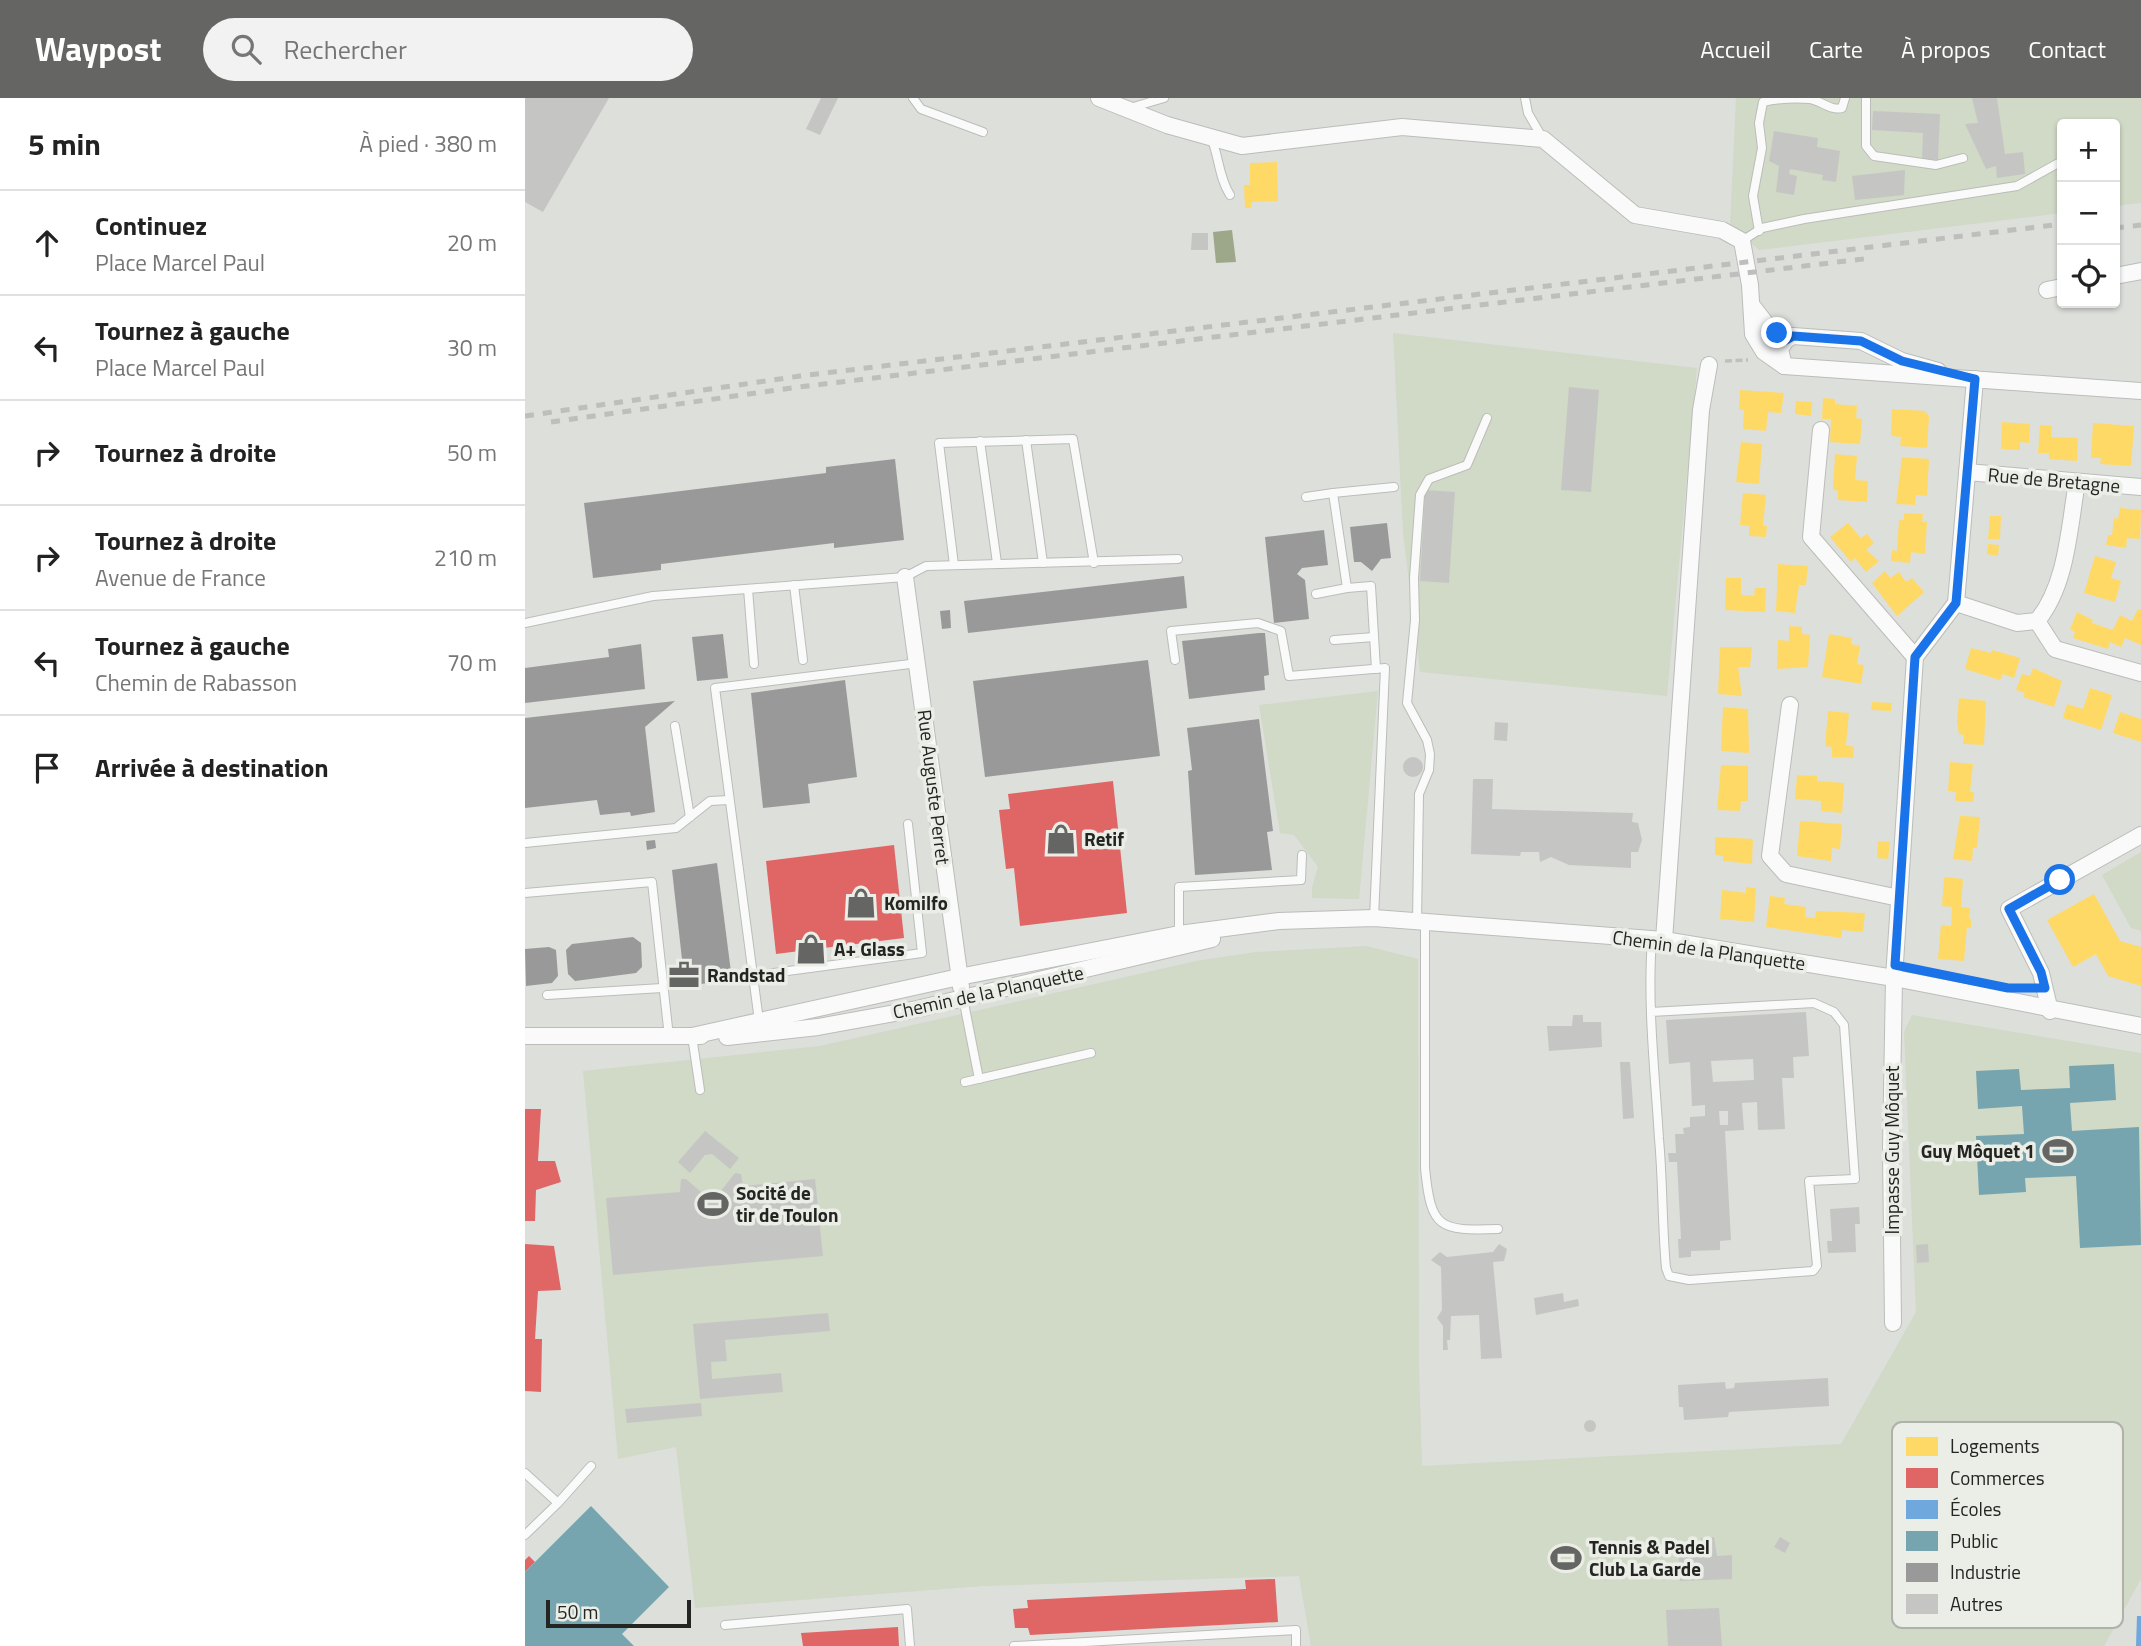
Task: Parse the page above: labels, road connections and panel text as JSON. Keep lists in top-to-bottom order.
{
  "streets": {
    "street": [
      "Rue de Bretagne",
      "Rue Auguste Perret",
      "Chemin de la Planquette",
      "Impasse Guy Môquet"
    ]
  },
  "crossings": [
    ["Rue Auguste Perret", "Chemin de la Planquette"],
    ["Chemin de la Planquette", "Impasse Guy Môquet"]
  ],
  "places": {
    "shop": ["Retif", "Komilfo", "A+ Glass"],
    "office": ["Randstad"],
    "sports": ["Guy Môquet 1", "Socité de tir de Toulon", "Tennis & Padel Club La Garde"]
  },
  "legend": [
    "Logements",
    "Commerces",
    "Écoles",
    "Public",
    "Industrie",
    "Autres"
  ],
  "scale_bar": "50 m",
  "page": {
    "header": "Waypost",
    "search": "Rechercher",
    "nav": [
      "Accueil",
      "Carte",
      "À propos",
      "Contact"
    ],
    "heading": ["5 min", "À pied · 380 m"],
    "map_buttons": ["+", "−"],
    "list": [
      ["Continuez", "Place Marcel Paul", "20 m"],
      ["Tournez à gauche", "Place Marcel Paul", "30 m"],
      ["Tournez à droite", "50 m"],
      ["Tournez à droite", "Avenue de France", "210 m"],
      ["Tournez à gauche", "Chemin de Rabasson", "70 m"],
      "Arrivée à destination"
    ],
    "scale": "50 m"
  }
}
